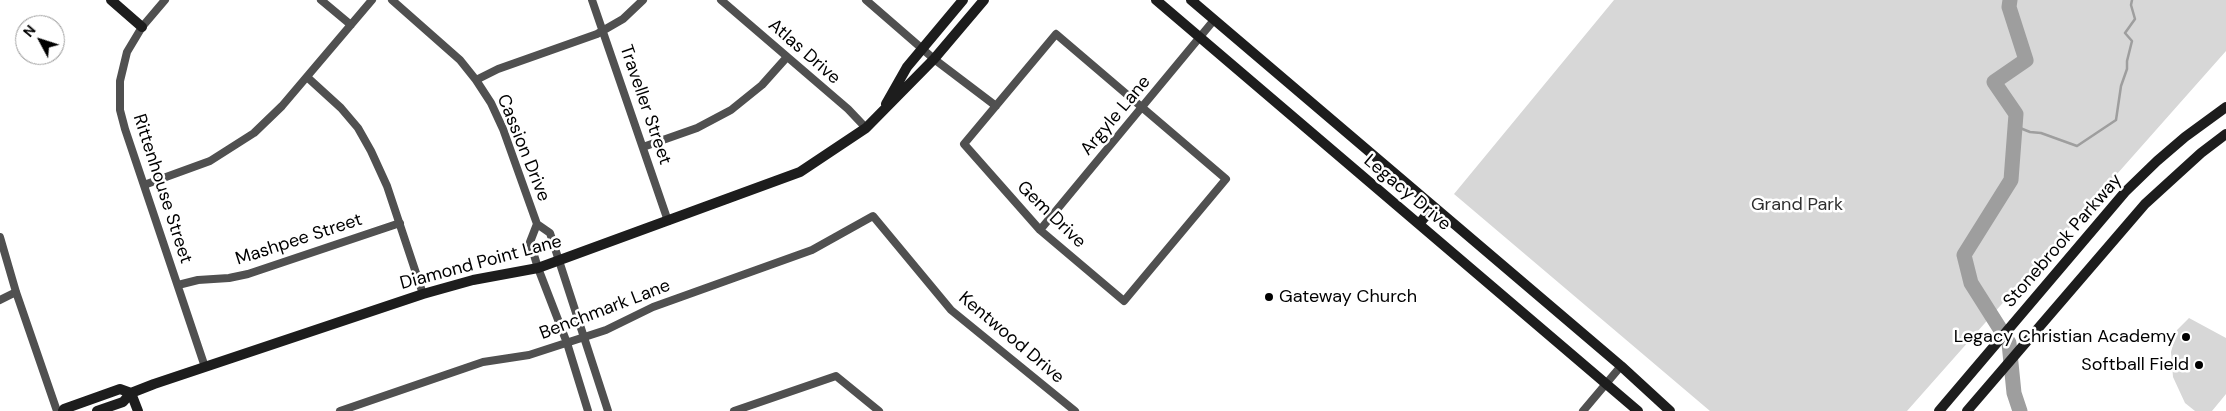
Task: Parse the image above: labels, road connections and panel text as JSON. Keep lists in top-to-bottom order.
{
  "streets": {
    "main road": ["Legacy Drive", "Stonebrook Parkway", "Diamond Point Lane"],
    "street": [
      "Atlas Drive",
      "Traveller Street",
      "Argyle Lane",
      "Cassion Drive",
      "Rittenhouse Street",
      "Gem Drive",
      "Mashpee Street",
      "Benchmark Lane",
      "Kentwood Drive"
    ]
  },
  "crossings": [
    ["Atlas Drive", "Diamond Point Lane"],
    ["Traveller Street", "Diamond Point Lane"],
    ["Argyle Lane", "Legacy Drive"],
    ["Argyle Lane", "Gem Drive"],
    ["Cassion Drive", "Diamond Point Lane"],
    ["Cassion Drive", "Benchmark Lane"],
    ["Rittenhouse Street", "Mashpee Street"],
    ["Rittenhouse Street", "Diamond Point Lane"],
    ["Benchmark Lane", "Kentwood Drive"]
  ],
  "parks": ["Grand Park"],
  "places": ["Gateway Church", "Legacy Christian Academy", "Softball Field"],
  "north": "top left"
}
